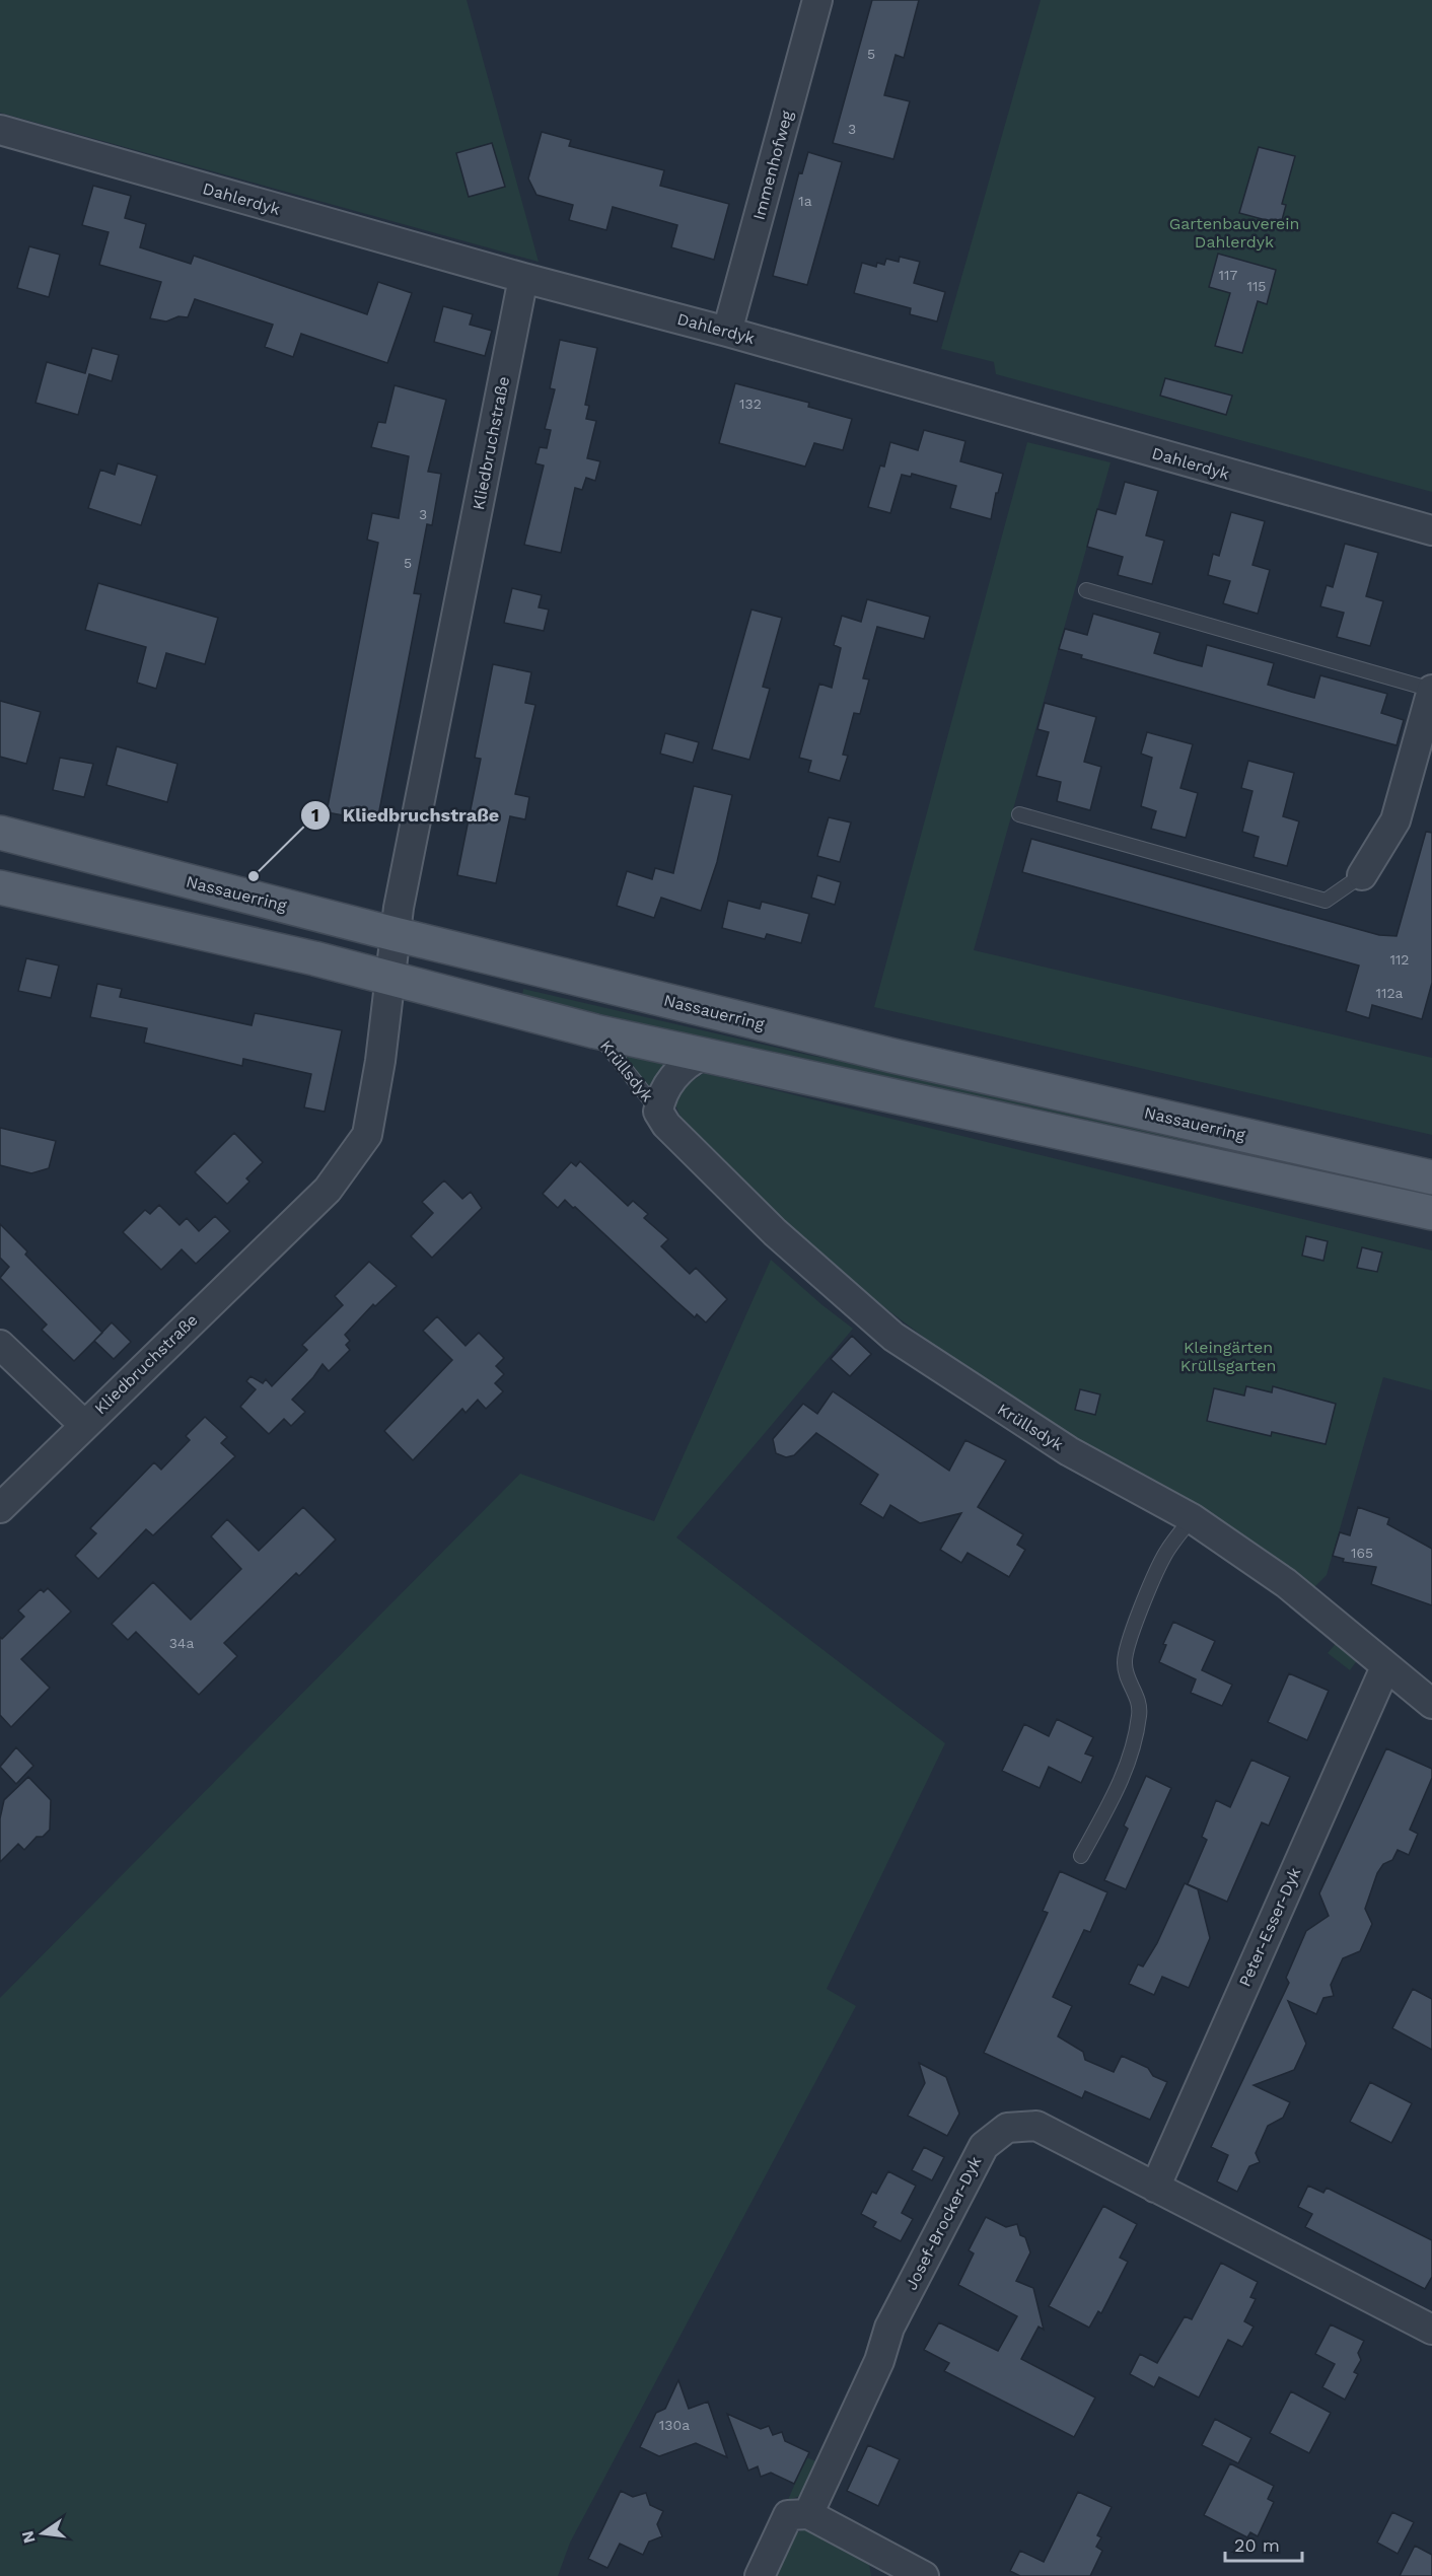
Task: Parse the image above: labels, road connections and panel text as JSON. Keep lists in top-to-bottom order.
{
  "streets": {
    "main road": ["Nassauerring"],
    "street": [
      "Immenhofweg",
      "Dahlerdyk",
      "Kliedbruchstraße",
      "Krüllsdyk",
      "Peter-Esser-Dyk",
      "Josef-Brocker-Dyk"
    ]
  },
  "crossings": [
    ["Immenhofweg", "Dahlerdyk"],
    ["Dahlerdyk", "Kliedbruchstraße"],
    ["Kliedbruchstraße", "Nassauerring"],
    ["Krüllsdyk", "Peter-Esser-Dyk"],
    ["Peter-Esser-Dyk", "Josef-Brocker-Dyk"]
  ],
  "parks": ["Gartenbauverein Dahlerdyk", "Kleingärten Krüllsgarten"],
  "places": ["Kliedbruchstraße"],
  "house_numbers": [
    "5",
    "3",
    "1a",
    "117",
    "115",
    "132",
    "3",
    "5",
    "112",
    "112a",
    "165",
    "34a",
    "130a"
  ],
  "scale_bar": "20 m",
  "north": "left"
}
